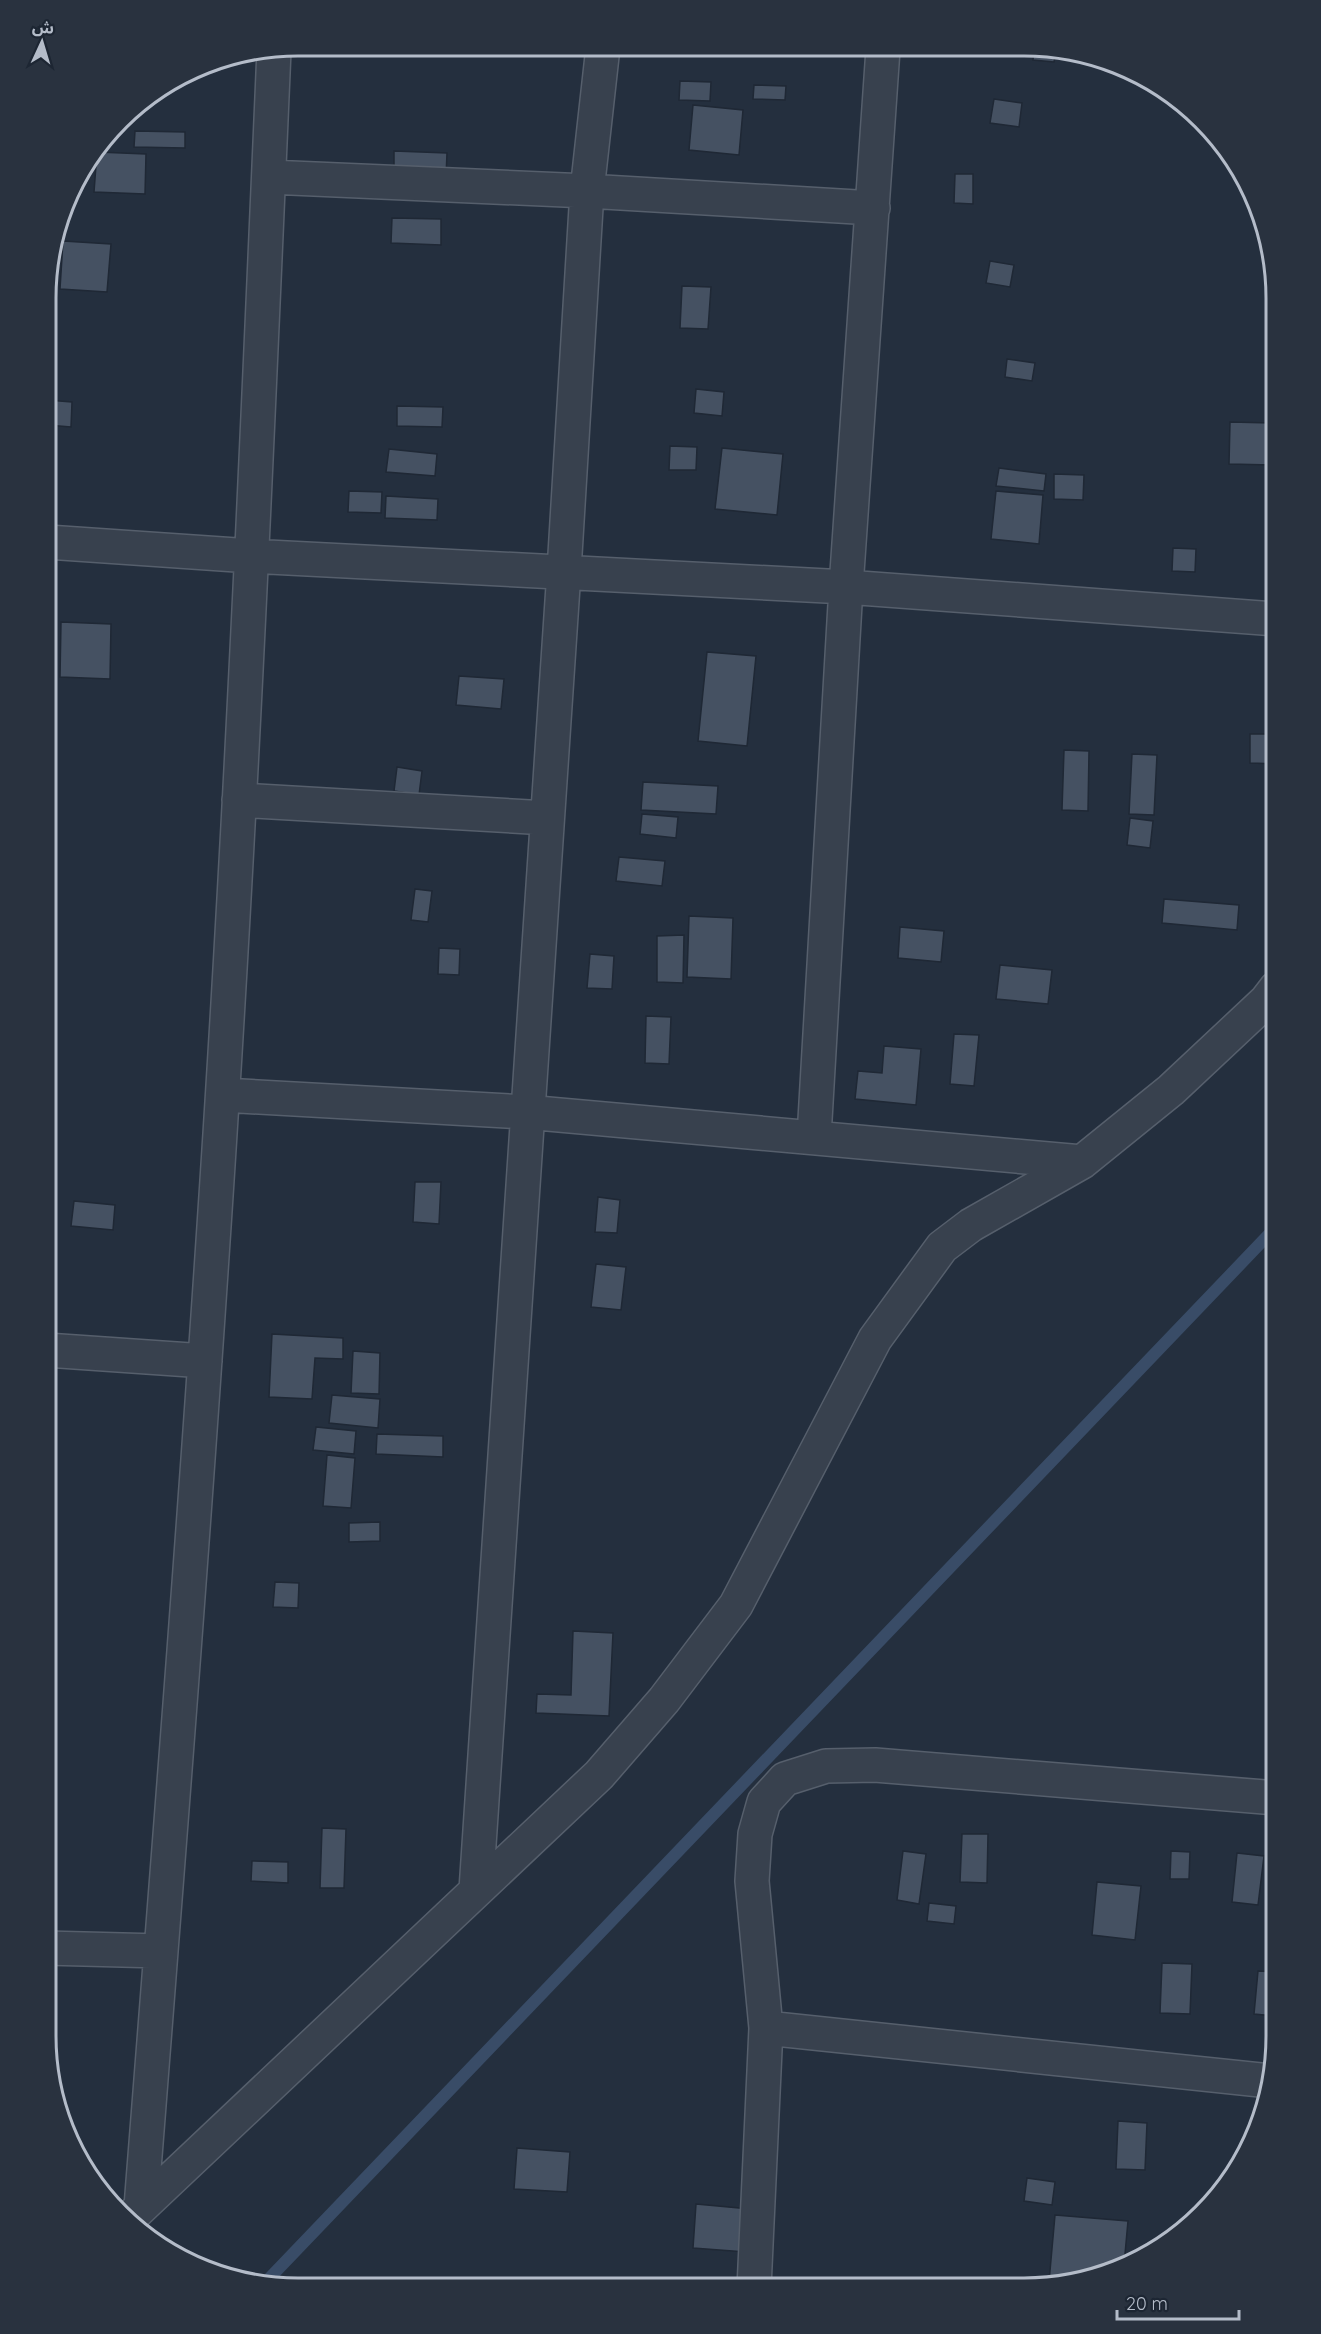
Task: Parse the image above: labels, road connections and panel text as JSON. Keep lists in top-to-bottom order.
{
  "scale_bar": "20 m",
  "north": "top"
}
